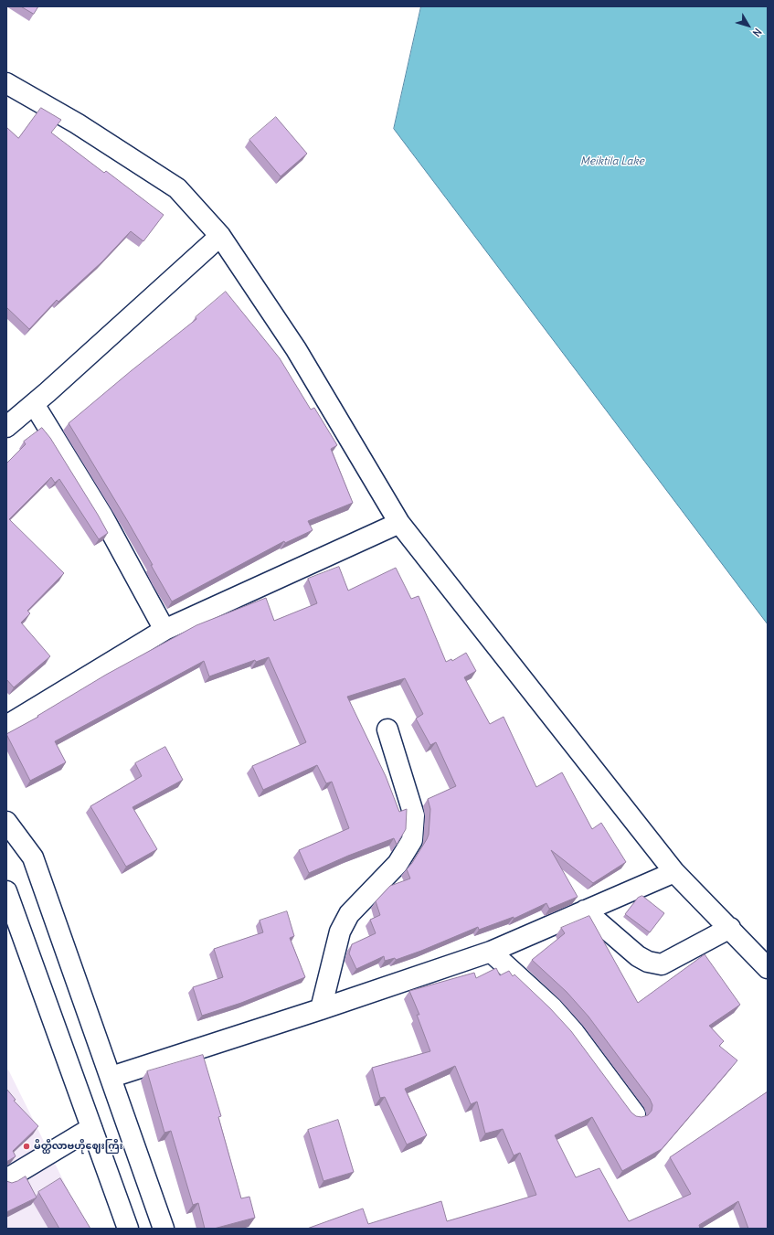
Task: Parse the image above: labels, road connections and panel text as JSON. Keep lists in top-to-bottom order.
{
  "water": ["Meiktila Lake"],
  "places": ["မိတ္ထီလာဗဟိုဈေးကြီး"],
  "north": "bottom right"
}
